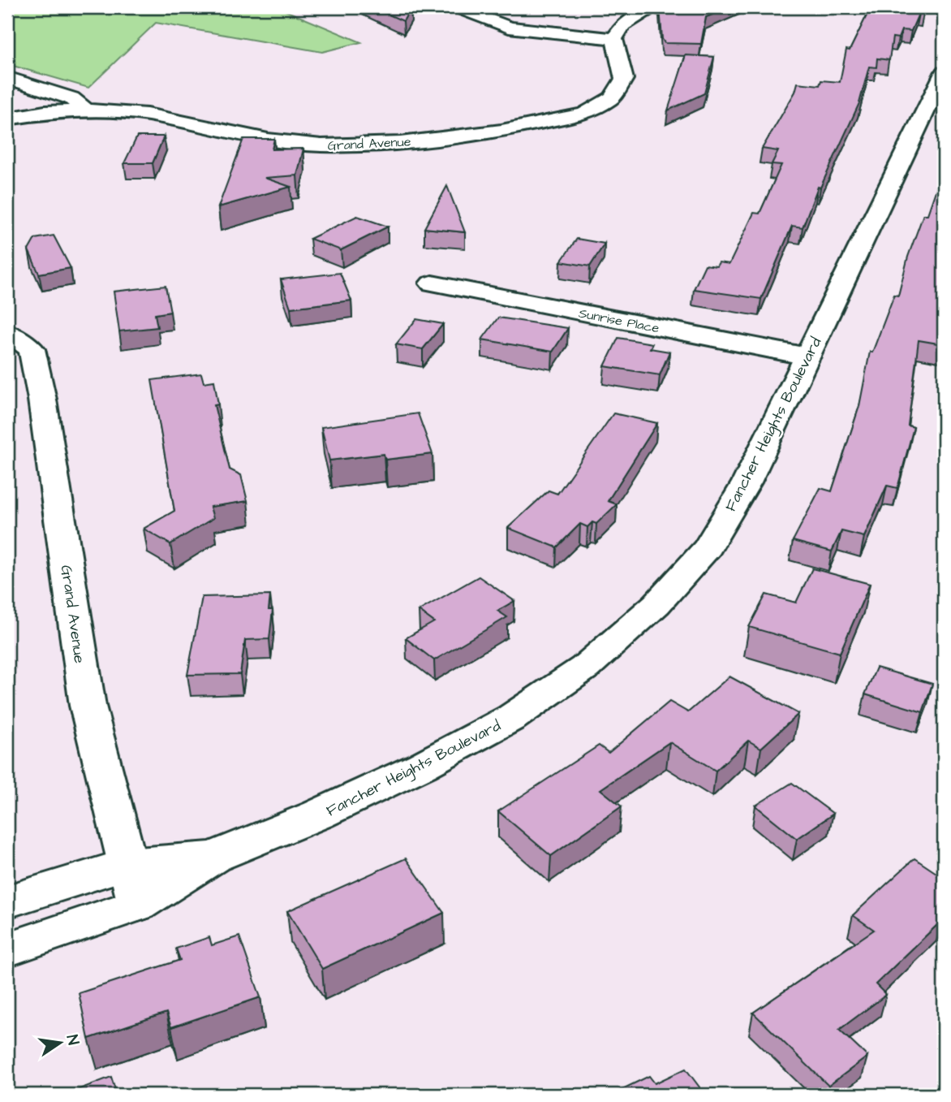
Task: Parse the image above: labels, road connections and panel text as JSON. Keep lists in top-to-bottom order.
{
  "streets": {
    "street": ["Grand Avenue", "Sunrise Place", "Fancher Heights Boulevard"]
  },
  "crossings": [
    ["Grand Avenue", "Fancher Heights Boulevard"],
    ["Sunrise Place", "Fancher Heights Boulevard"]
  ],
  "north": "right"
}
